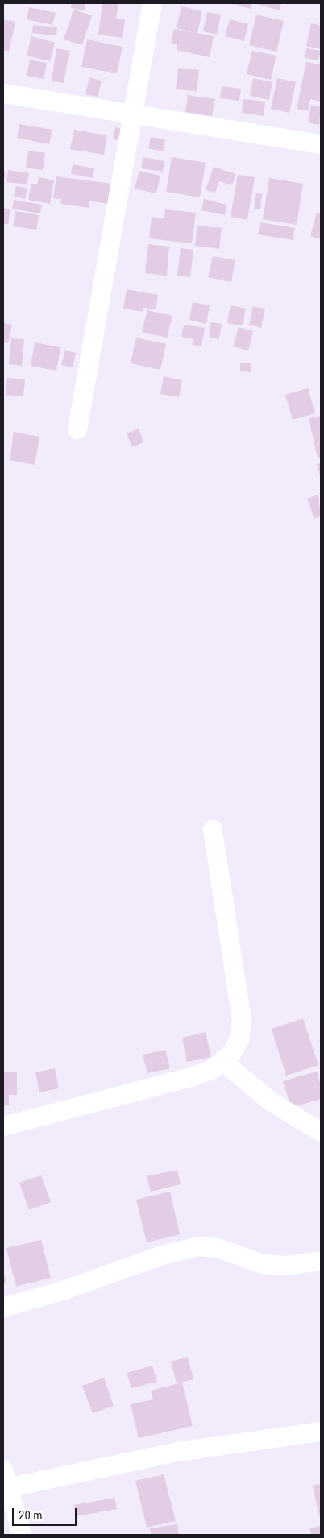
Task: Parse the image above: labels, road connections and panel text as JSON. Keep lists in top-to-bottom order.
{
  "scale_bar": "20 m"
}
